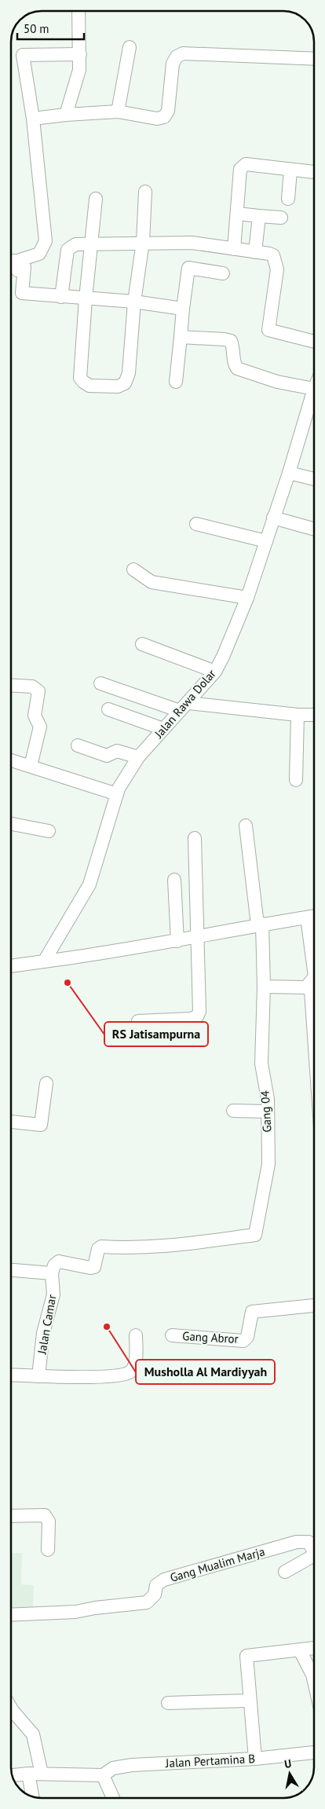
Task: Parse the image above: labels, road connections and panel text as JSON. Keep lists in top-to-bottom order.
{
  "streets": {
    "street": [
      "Jalan Rawa Dolar",
      "Gang 04",
      "Jalan Camar",
      "Gang Abror",
      "Gang Mualim Marja",
      "Jalan Pertamina B"
    ]
  },
  "crossings": [
    ["Gang 04", "Jalan Camar"]
  ],
  "places": ["RS Jatisampurna", "Musholla Al Mardiyyah"],
  "scale_bar": "50 m",
  "north": "top"
}
